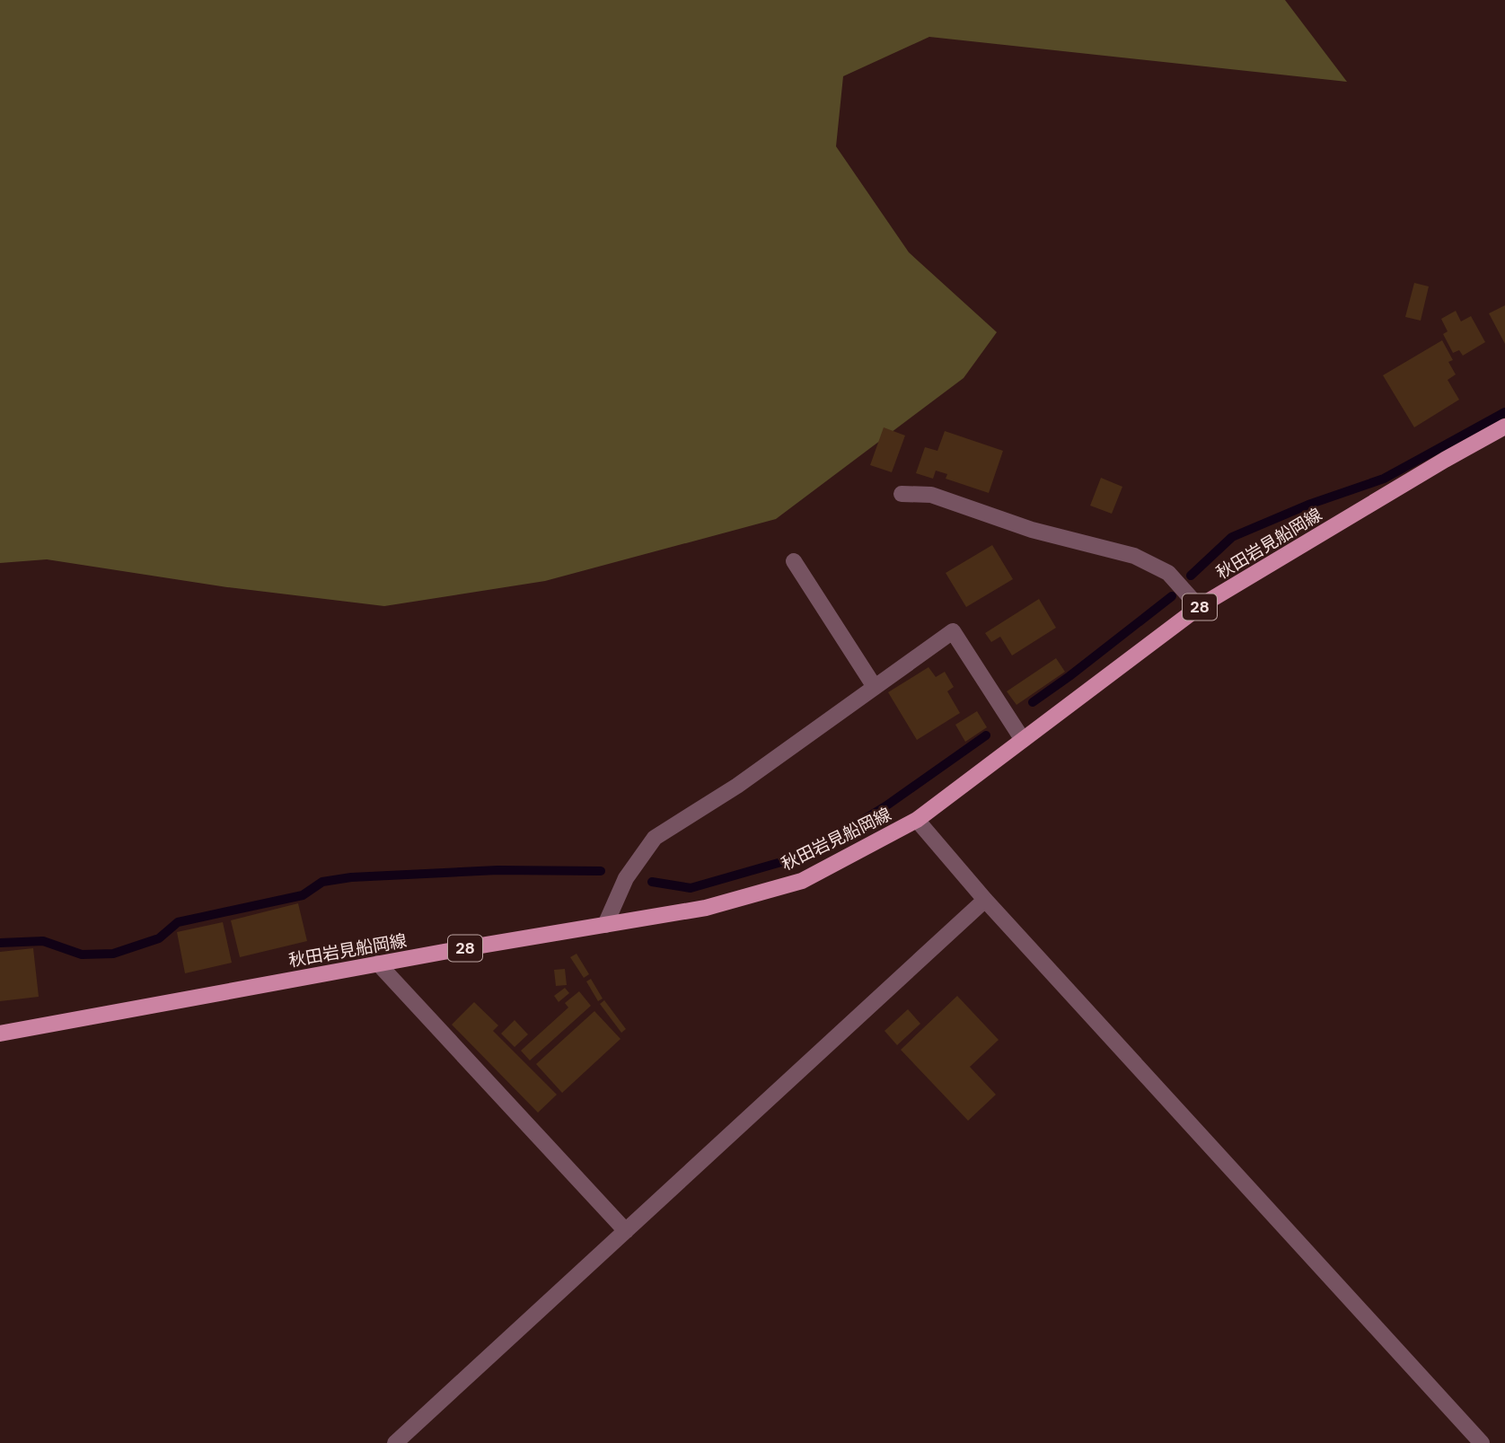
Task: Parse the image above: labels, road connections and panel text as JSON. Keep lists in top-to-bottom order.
{
  "streets": {
    "main road": ["秋田岩見船岡線", "28"]
  }
}
